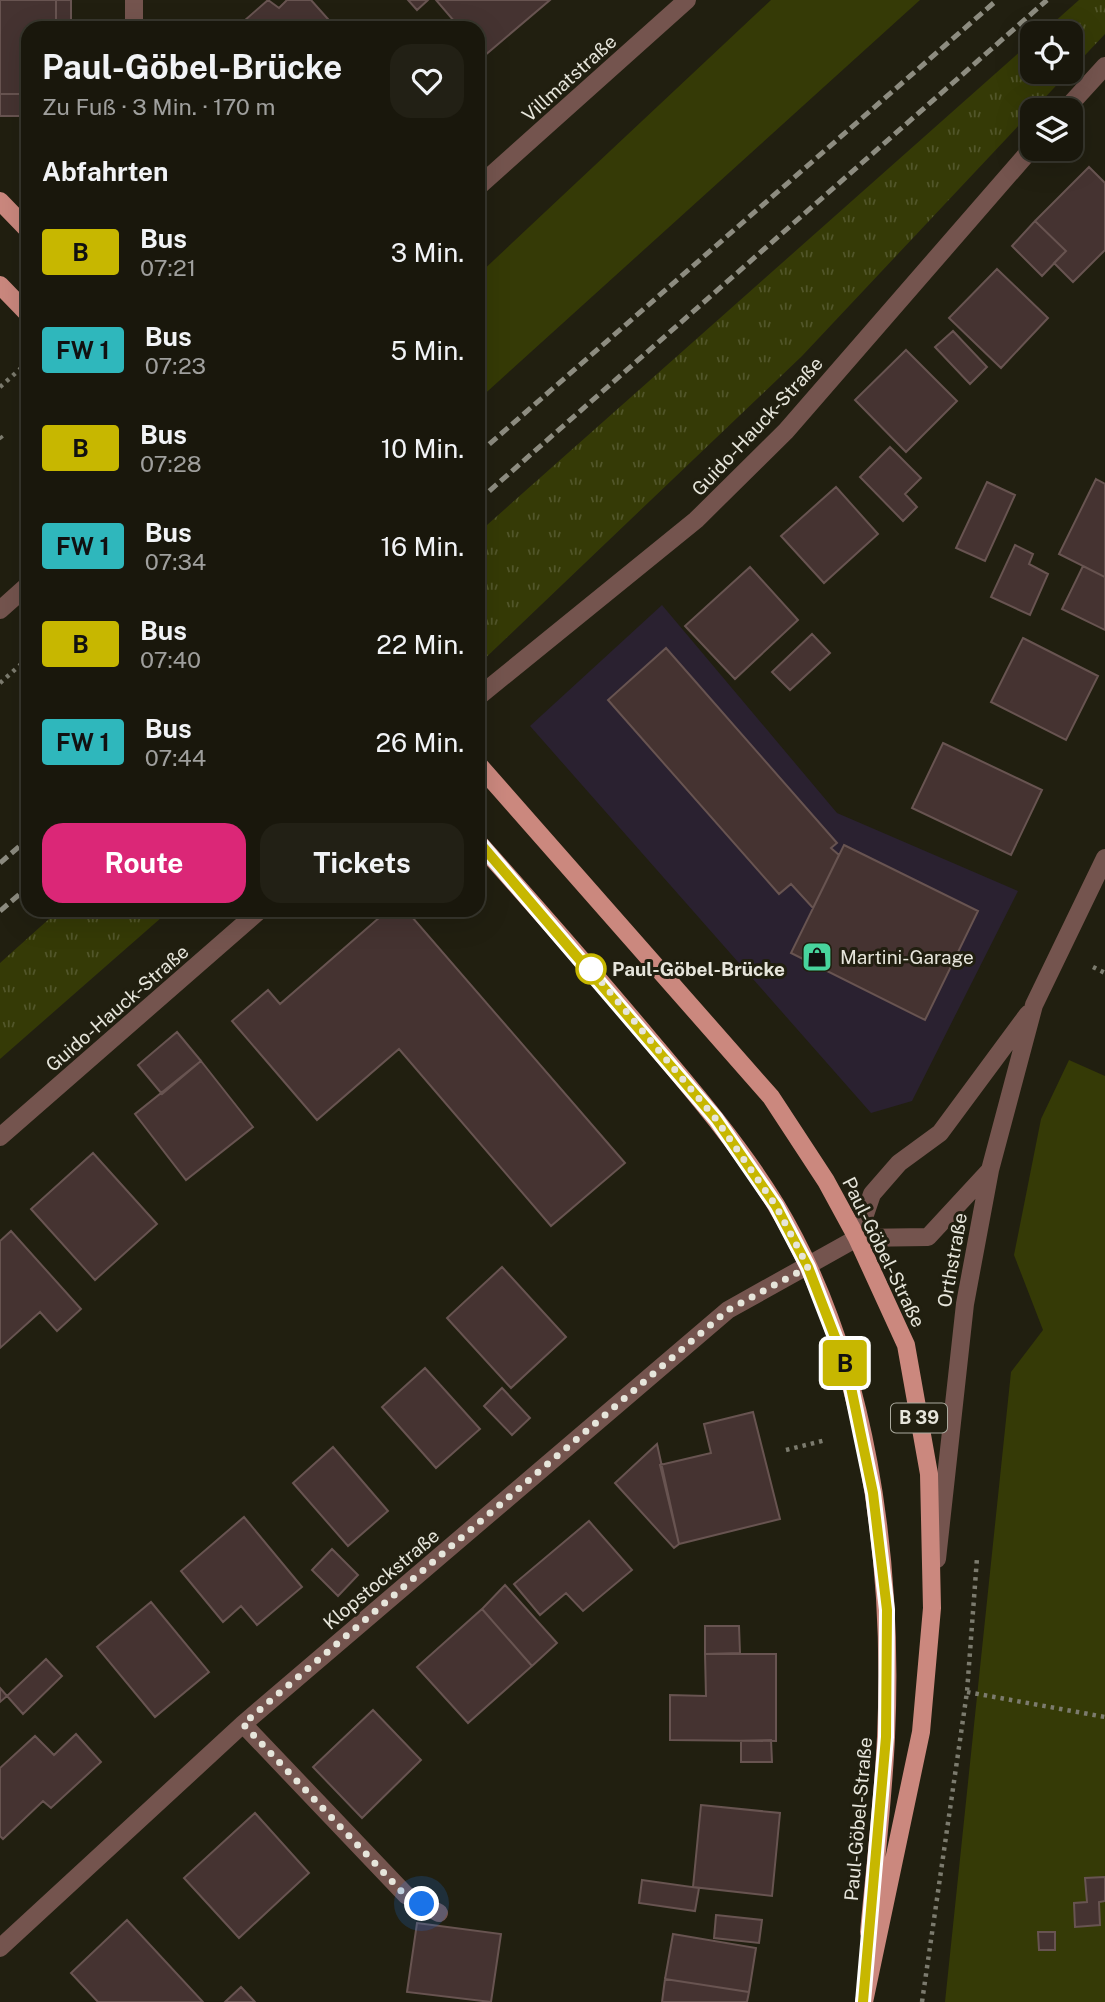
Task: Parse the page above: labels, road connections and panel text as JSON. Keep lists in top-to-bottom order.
{
  "streets": {
    "main road": ["Paul-Göbel-Straße", "B 39"],
    "street": [
      "Villmatstraße",
      "Guido-Hauck-Straße",
      "Orthstraße",
      "Klopstockstraße"
    ]
  },
  "crossings": [
    ["Paul-Göbel-Straße", "Orthstraße"],
    ["Paul-Göbel-Straße", "Klopstockstraße"],
    ["Orthstraße", "Klopstockstraße"]
  ],
  "places": {
    "shop": ["Martini-Garage"],
    "other": ["Paul-Göbel-Brücke"]
  },
  "lines": ["bus line B"],
  "page": {
    "on_map": "B",
    "heading": [
      ["Paul-Göbel-Brücke", "Zu Fuß · 3 Min. · 170 m"],
      "Abfahrten"
    ],
    "list": [
      {
        "mark": "B",
        "name": "Bus",
        "note": "07:21",
        "value": "3 Min."
      },
      {
        "mark": "FW 1",
        "name": "Bus",
        "note": "07:23",
        "value": "5 Min."
      },
      {
        "mark": "B",
        "name": "Bus",
        "note": "07:28",
        "value": "10 Min."
      },
      {
        "mark": "FW 1",
        "name": "Bus",
        "note": "07:34",
        "value": "16 Min."
      },
      {
        "mark": "B",
        "name": "Bus",
        "note": "07:40",
        "value": "22 Min."
      },
      {
        "mark": "FW 1",
        "name": "Bus",
        "note": "07:44",
        "value": "26 Min."
      }
    ],
    "buttons": ["Route", "Tickets"]
  }
}
